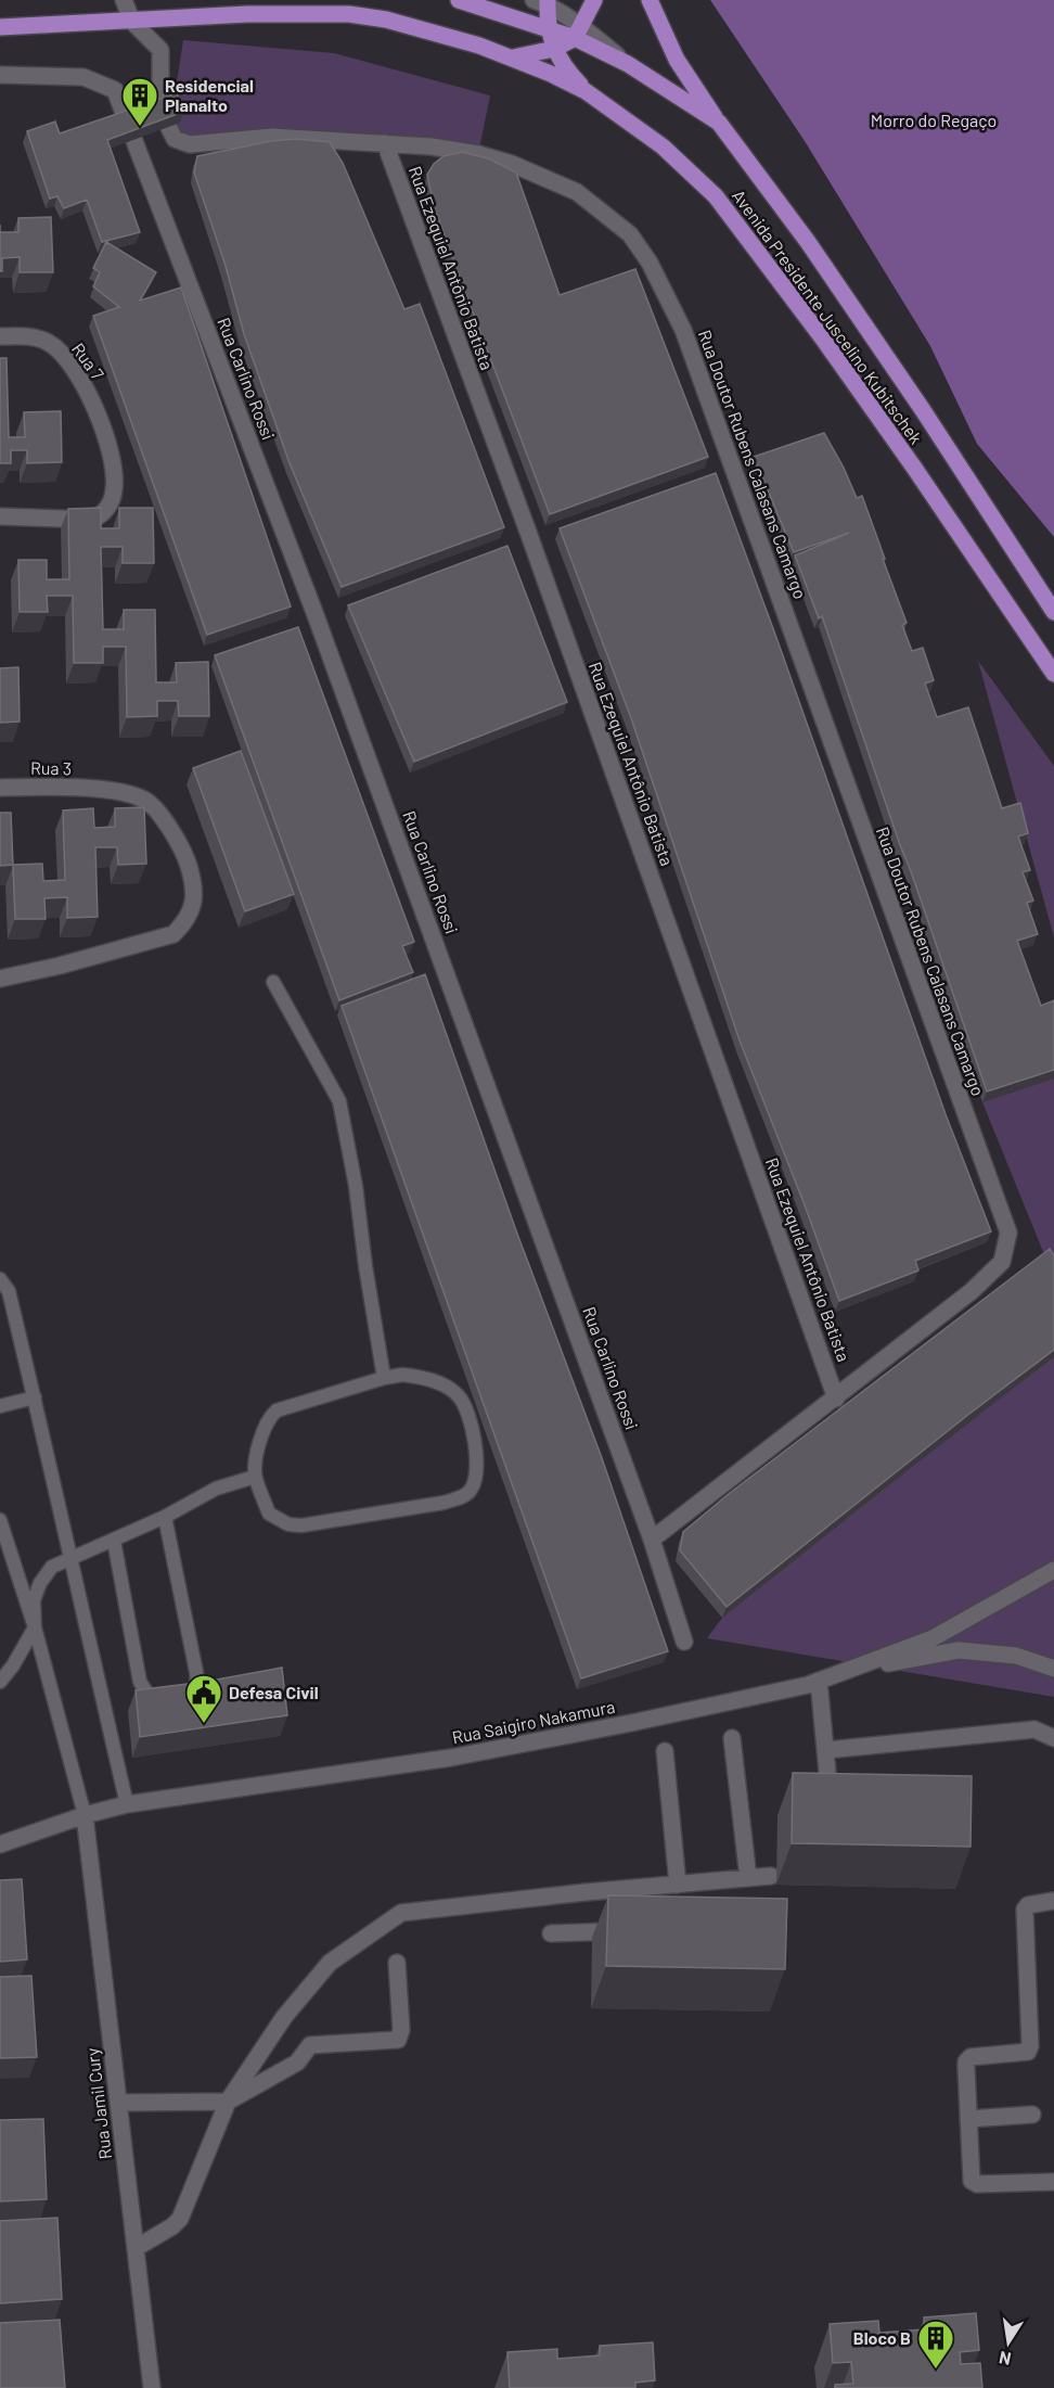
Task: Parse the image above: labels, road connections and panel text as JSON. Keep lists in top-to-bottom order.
{
  "streets": {
    "main road": ["Avenida Presidente Juscelino Kubitschek"],
    "street": [
      "Rua Ezequiel Antônio Batista",
      "Rua 7",
      "Rua Carlino Rossi",
      "Rua Doutor Rubens Calasans Camargo",
      "Rua 3",
      "Rua Saigiro Nakamura",
      "Rua Jamil Cury"
    ]
  },
  "crossings": [
    ["Rua Ezequiel Antônio Batista", "Rua Doutor Rubens Calasans Camargo"],
    ["Rua Carlino Rossi", "Rua Doutor Rubens Calasans Camargo"],
    ["Rua Saigiro Nakamura", "Rua Jamil Cury"]
  ],
  "parks": ["Morro do Regaço"],
  "places": {
    "building": ["Residencial Planalto", "Bloco B"],
    "public building": ["Defesa Civil"]
  },
  "north": "bottom"
}
